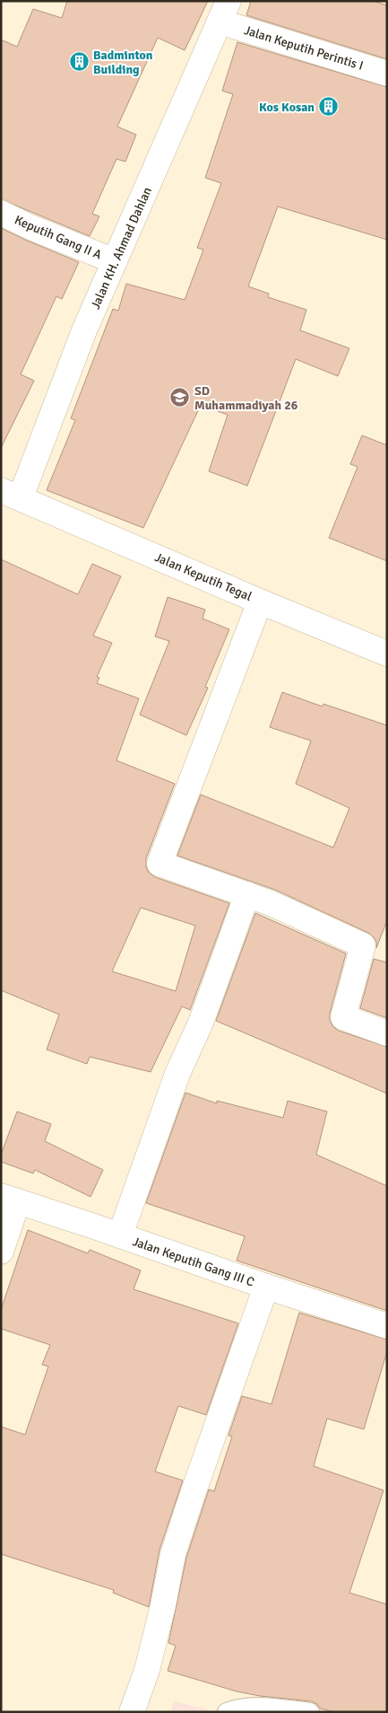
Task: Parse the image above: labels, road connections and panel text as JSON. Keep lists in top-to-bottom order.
{
  "streets": {
    "street": [
      "Jalan Keputih Perintis I",
      "Keputih Gang II A",
      "Jalan KH. Ahmad Dahlan",
      "Jalan Keputih Tegal",
      "Jalan Keputih Gang III C"
    ]
  },
  "crossings": [
    ["Jalan Keputih Perintis I", "Jalan KH. Ahmad Dahlan"],
    ["Keputih Gang II A", "Jalan KH. Ahmad Dahlan"],
    ["Jalan KH. Ahmad Dahlan", "Jalan Keputih Tegal"]
  ],
  "places": {
    "building": ["Badminton Building", "Kos Kosan"],
    "school or university": ["SD Muhammadiyah 26"]
  }
}
